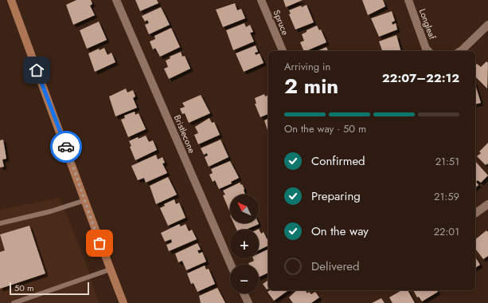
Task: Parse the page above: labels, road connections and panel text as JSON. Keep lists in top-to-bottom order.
{
  "streets": {
    "street": ["Spruce", "Longleaf", "Bristlecone"]
  },
  "scale_bar": "50 m",
  "north": "top left",
  "page": {
    "heading": ["2 min", "Arriving in", "22:07–22:12"],
    "bar": "On the way · 50 m",
    "list": [
      ["Confirmed", "21:51"],
      ["Preparing", "21:59"],
      ["On the way", "22:01"],
      "Delivered"
    ],
    "map_buttons": ["+", "−"],
    "scale": "50 m"
  }
}
